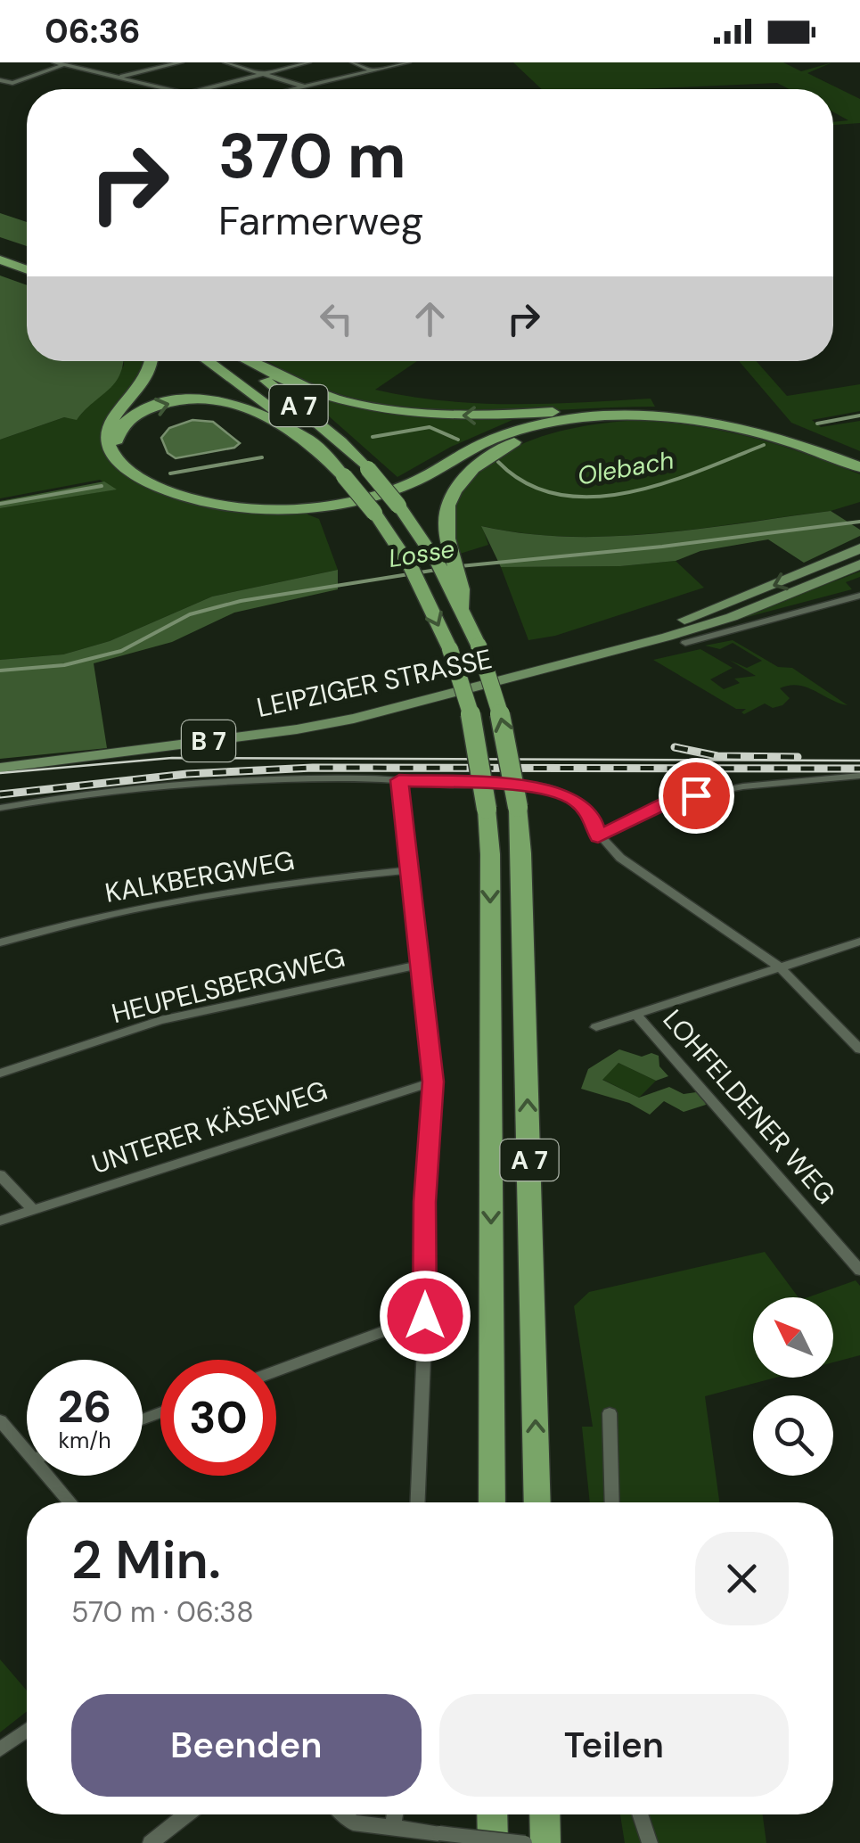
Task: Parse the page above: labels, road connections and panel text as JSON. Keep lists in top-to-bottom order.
{
  "streets": {
    "highway": ["A 7"],
    "main road": ["LEIPZIGER STRASSE", "B 7"],
    "street": [
      "KALKBERGWEG",
      "HEUPELSBERGWEG",
      "LOHFELDENER WEG",
      "UNTERER KÄSEWEG"
    ]
  },
  "water": ["Olebach", "Losse"],
  "north": "top left",
  "page": {
    "status": "06:36",
    "turn": ["370 m", "Farmerweg"],
    "speed": "26 km/h",
    "limit": "30",
    "heading": ["2 Min.", "570 m · 06:38"],
    "buttons": ["Beenden", "Teilen"]
  }
}
